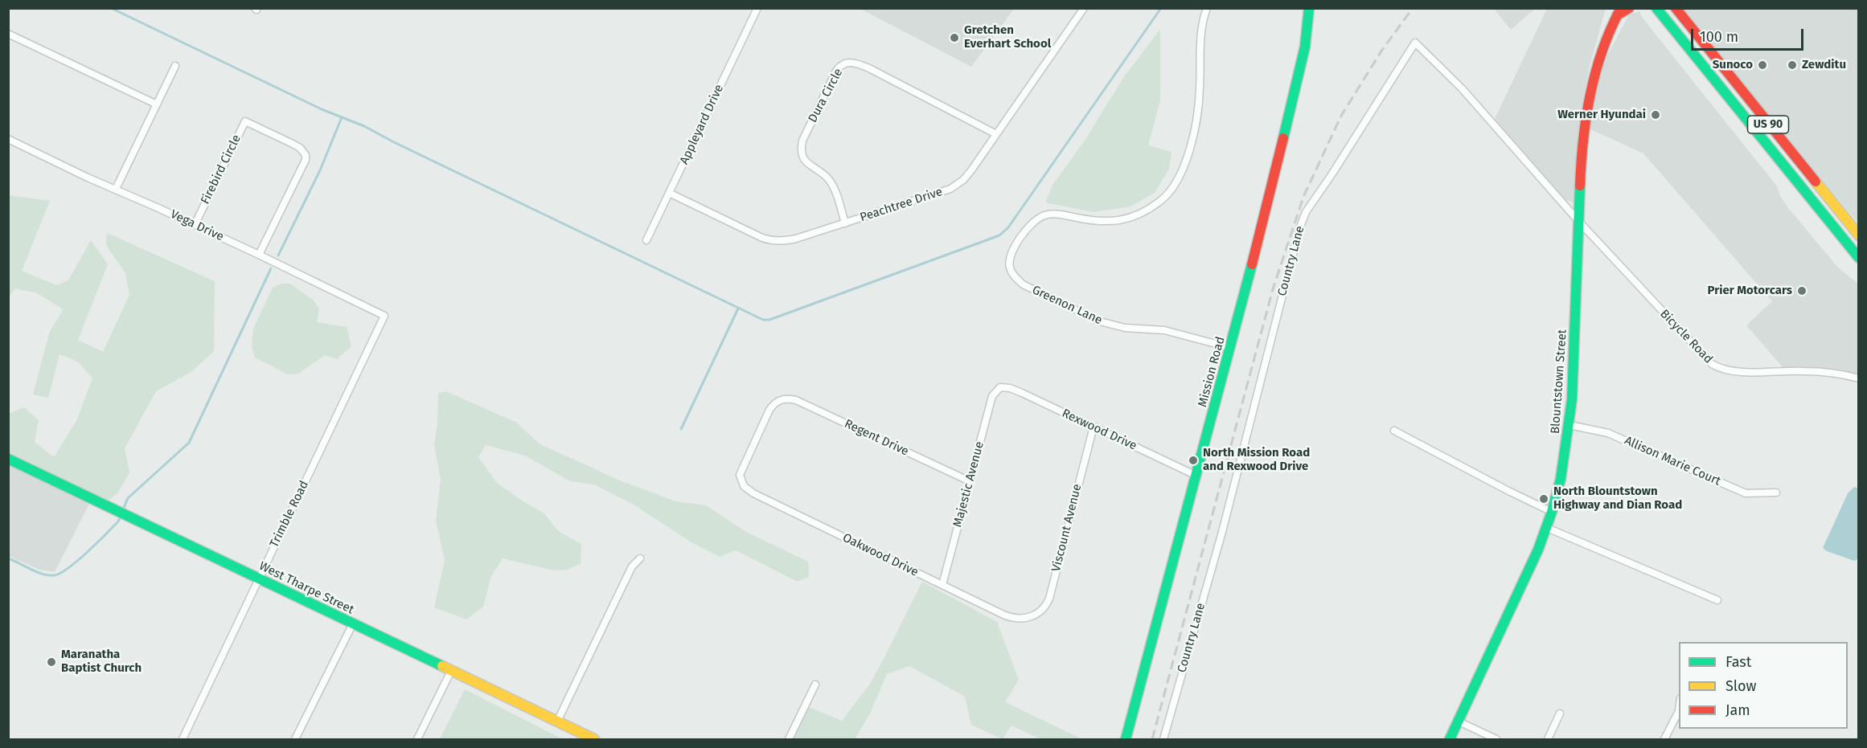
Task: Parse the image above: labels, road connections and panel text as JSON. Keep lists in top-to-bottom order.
{
  "streets": {
    "main road": [
      "US 90",
      "Mission Road",
      "Blountstown Street",
      "West Tharpe Street"
    ],
    "street": [
      "Dura Circle",
      "Appleyard Drive",
      "Firebird Circle",
      "Peachtree Drive",
      "Vega Drive",
      "Country Lane",
      "Greenon Lane",
      "Bicycle Road",
      "Rexwood Drive",
      "Regent Drive",
      "Allison Marie Court",
      "Majestic Avenue",
      "Trimble Road",
      "Viscount Avenue",
      "Oakwood Drive"
    ]
  },
  "crossings": [
    ["Dura Circle", "Peachtree Drive"],
    ["Appleyard Drive", "Peachtree Drive"],
    ["Firebird Circle", "Vega Drive"],
    ["Vega Drive", "Trimble Road"],
    ["Country Lane", "Bicycle Road"],
    ["Country Lane", "Blountstown Street"],
    ["Greenon Lane", "Mission Road"],
    ["Bicycle Road", "Blountstown Street"],
    ["Mission Road", "Rexwood Drive"],
    ["Blountstown Street", "Allison Marie Court"],
    ["Rexwood Drive", "Majestic Avenue"],
    ["Rexwood Drive", "Viscount Avenue"],
    ["Regent Drive", "Majestic Avenue"],
    ["Regent Drive", "Oakwood Drive"],
    ["Majestic Avenue", "Oakwood Drive"],
    ["Trimble Road", "West Tharpe Street"],
    ["Viscount Avenue", "Oakwood Drive"]
  ],
  "places": [
    "Gretchen Everhart School",
    "Sunoco",
    "Zewditu",
    "Werner Hyundai",
    "Prier Motorcars",
    "North Mission Road and Rexwood Drive",
    "North Blountstown Highway and Dian Road",
    "Maranatha Baptist Church"
  ],
  "legend": ["Fast", "Slow", "Jam"],
  "scale_bar": "100 m"
}
